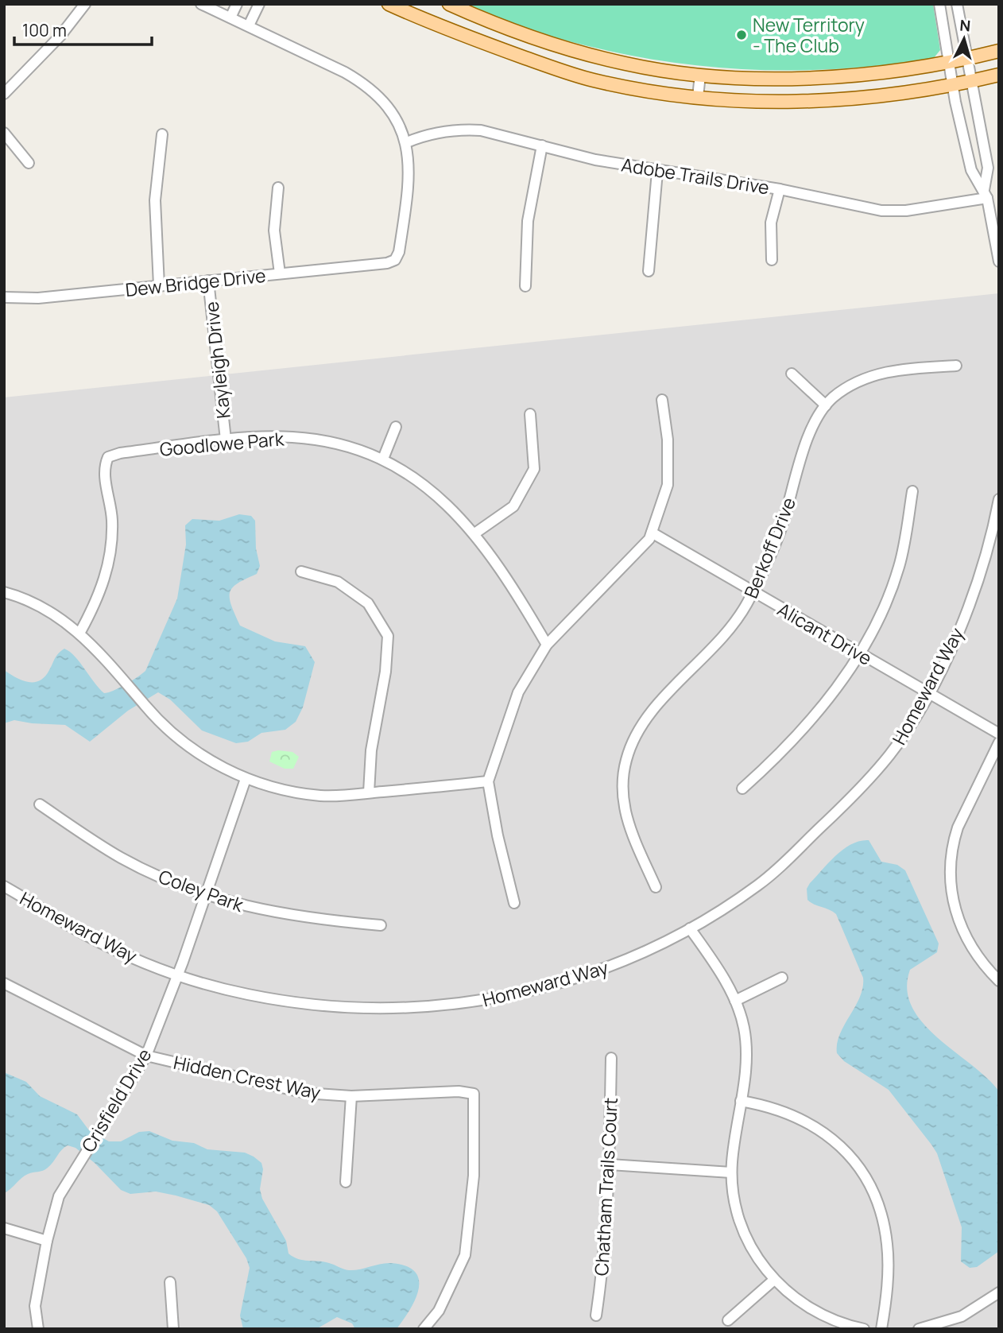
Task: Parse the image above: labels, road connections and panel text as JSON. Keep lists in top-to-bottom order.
{
  "streets": {
    "street": [
      "Adobe Trails Drive",
      "Dew Bridge Drive",
      "Kayleigh Drive",
      "Goodlowe Park",
      "Berkoff Drive",
      "Alicant Drive",
      "Homeward Way",
      "Coley Park",
      "Hidden Crest Way",
      "Crisfield Drive",
      "Chatham Trails Court"
    ]
  },
  "crossings": [
    ["Adobe Trails Drive", "Dew Bridge Drive"],
    ["Dew Bridge Drive", "Kayleigh Drive"],
    ["Kayleigh Drive", "Goodlowe Park"],
    ["Berkoff Drive", "Alicant Drive"],
    ["Alicant Drive", "Homeward Way"],
    ["Homeward Way", "Crisfield Drive"],
    ["Coley Park", "Crisfield Drive"],
    ["Hidden Crest Way", "Crisfield Drive"]
  ],
  "places": ["New Territory - The Club"],
  "scale_bar": "100 m",
  "north": "top"
}
